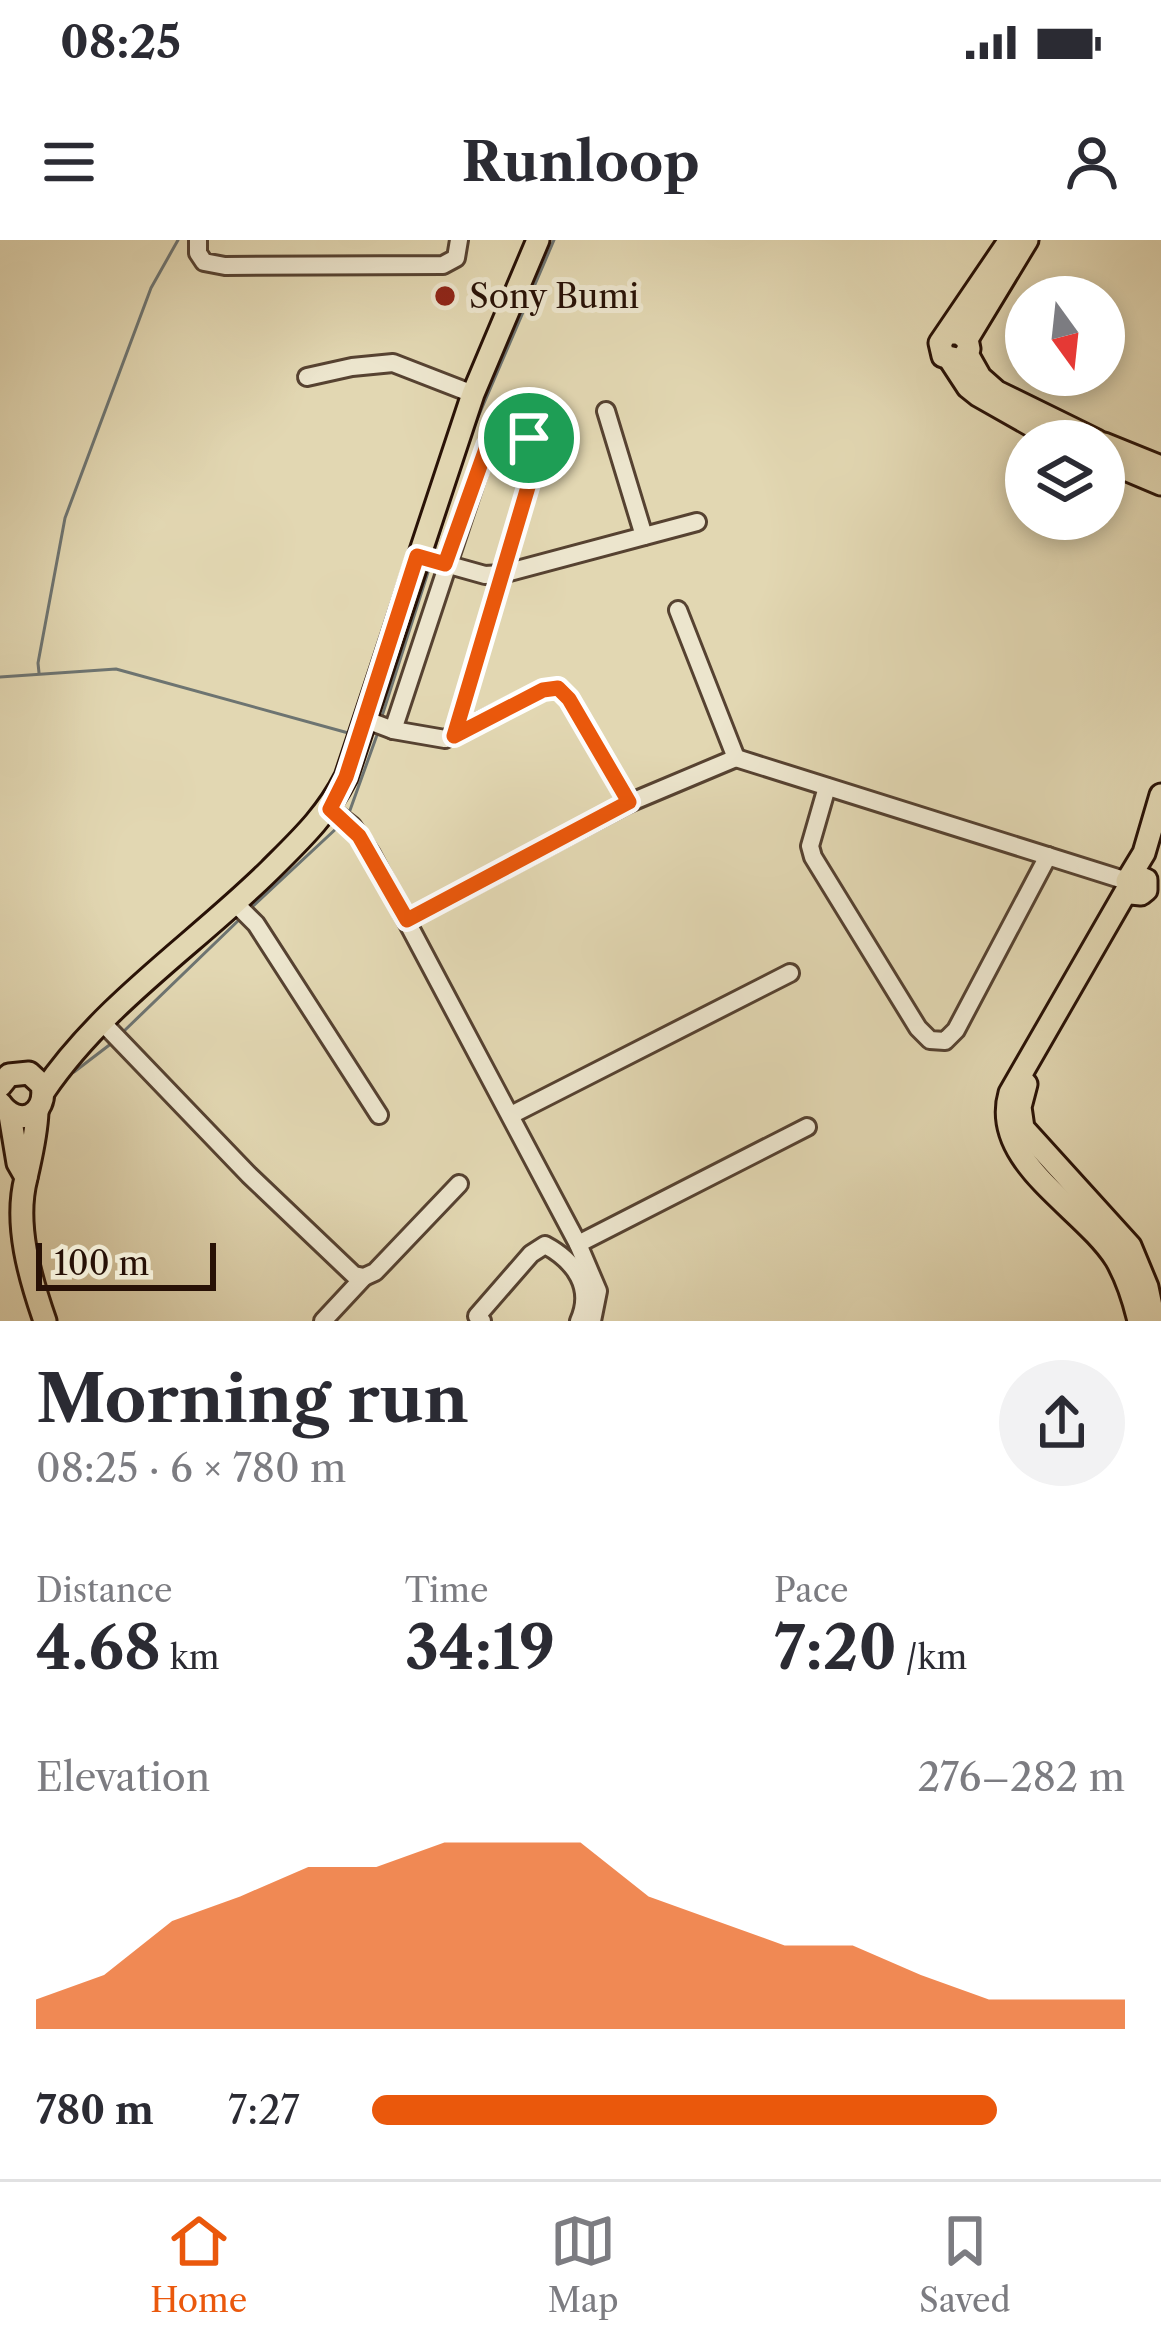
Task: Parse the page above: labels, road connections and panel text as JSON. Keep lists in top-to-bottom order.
{
  "places": ["Sony Bumi"],
  "scale_bar": "100 m",
  "north": "bottom",
  "page": {
    "status": "08:25",
    "header": "Runloop",
    "scale": "100 m",
    "heading": ["Morning run", "08:25 · 6 × 780 m"],
    "stats": [
      ["Distance", "4.68 km"],
      ["Time", "34:19"],
      ["Pace", "7:20 /km"]
    ],
    "chart": ["Elevation", "276–282 m"],
    "list": [
      {
        "name": "780 m",
        "note": "7:27"
      }
    ],
    "tabs": ["Home", "Map", "Saved"]
  }
}
